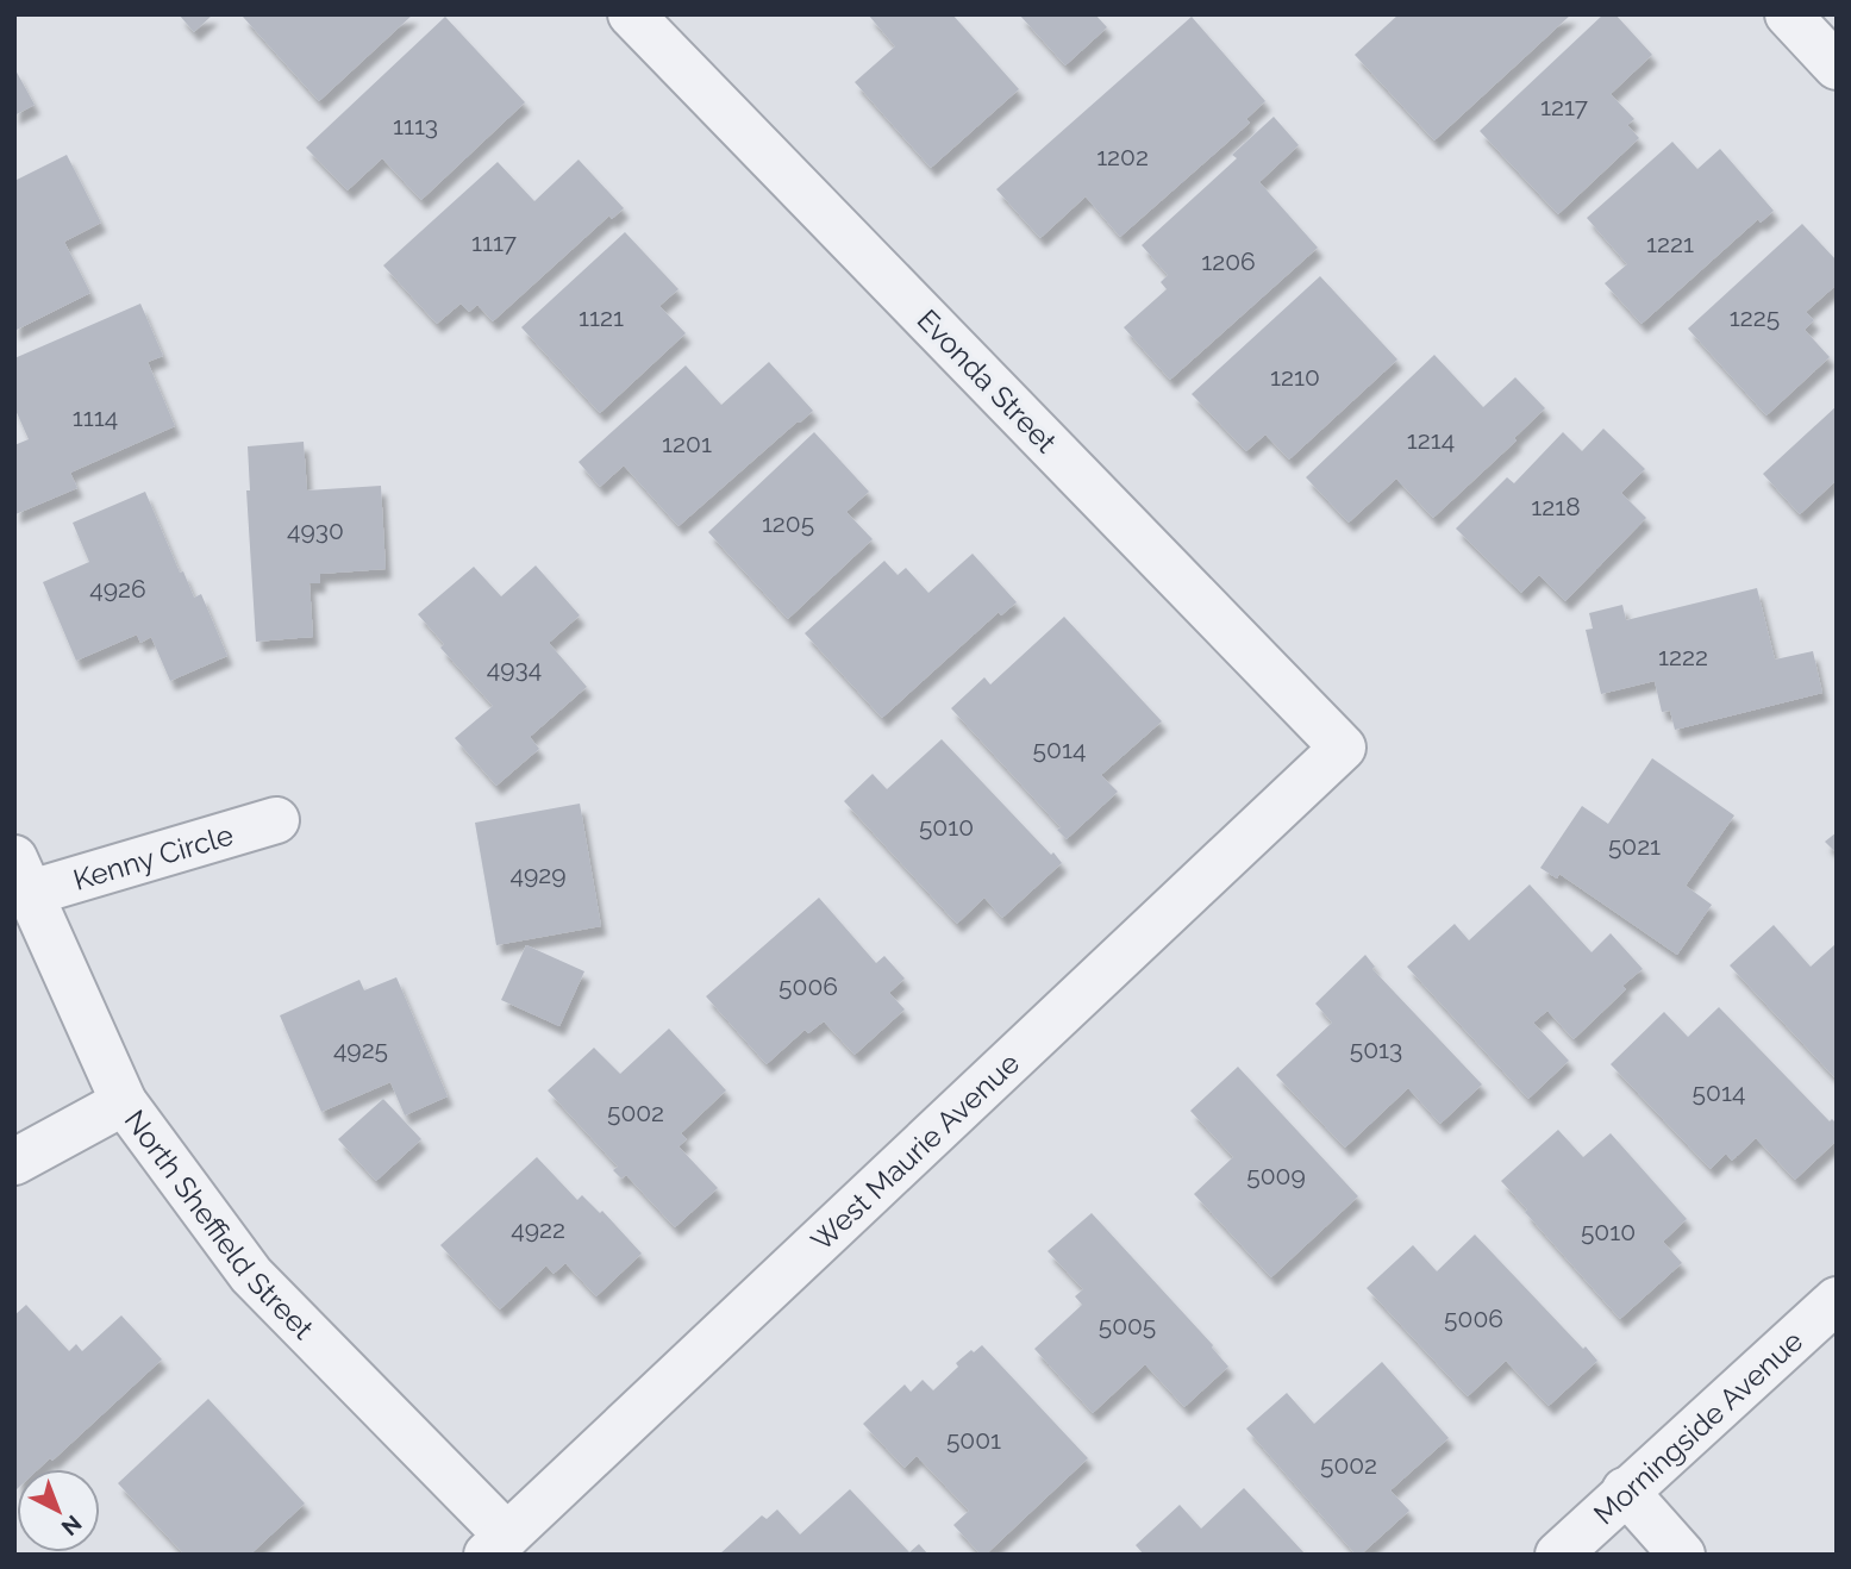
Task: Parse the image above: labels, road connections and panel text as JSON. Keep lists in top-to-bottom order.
{
  "streets": {
    "street": [
      "Evonda Street",
      "Kenny Circle",
      "West Maurie Avenue",
      "North Sheffield Street",
      "Morningside Avenue"
    ]
  },
  "crossings": [
    ["Evonda Street", "West Maurie Avenue"],
    ["Kenny Circle", "North Sheffield Street"],
    ["West Maurie Avenue", "North Sheffield Street"]
  ],
  "house_numbers": [
    "1217",
    "1113",
    "1202",
    "1117",
    "1221",
    "1206",
    "1121",
    "1225",
    "1210",
    "1114",
    "1214",
    "1201",
    "1218",
    "1205",
    "4930",
    "4926",
    "1222",
    "4934",
    "5014",
    "5010",
    "5021",
    "4929",
    "5006",
    "4925",
    "5013",
    "5014",
    "5002",
    "5009",
    "4922",
    "5010",
    "5006",
    "5005",
    "5001",
    "5002"
  ],
  "north": "bottom right"
}
